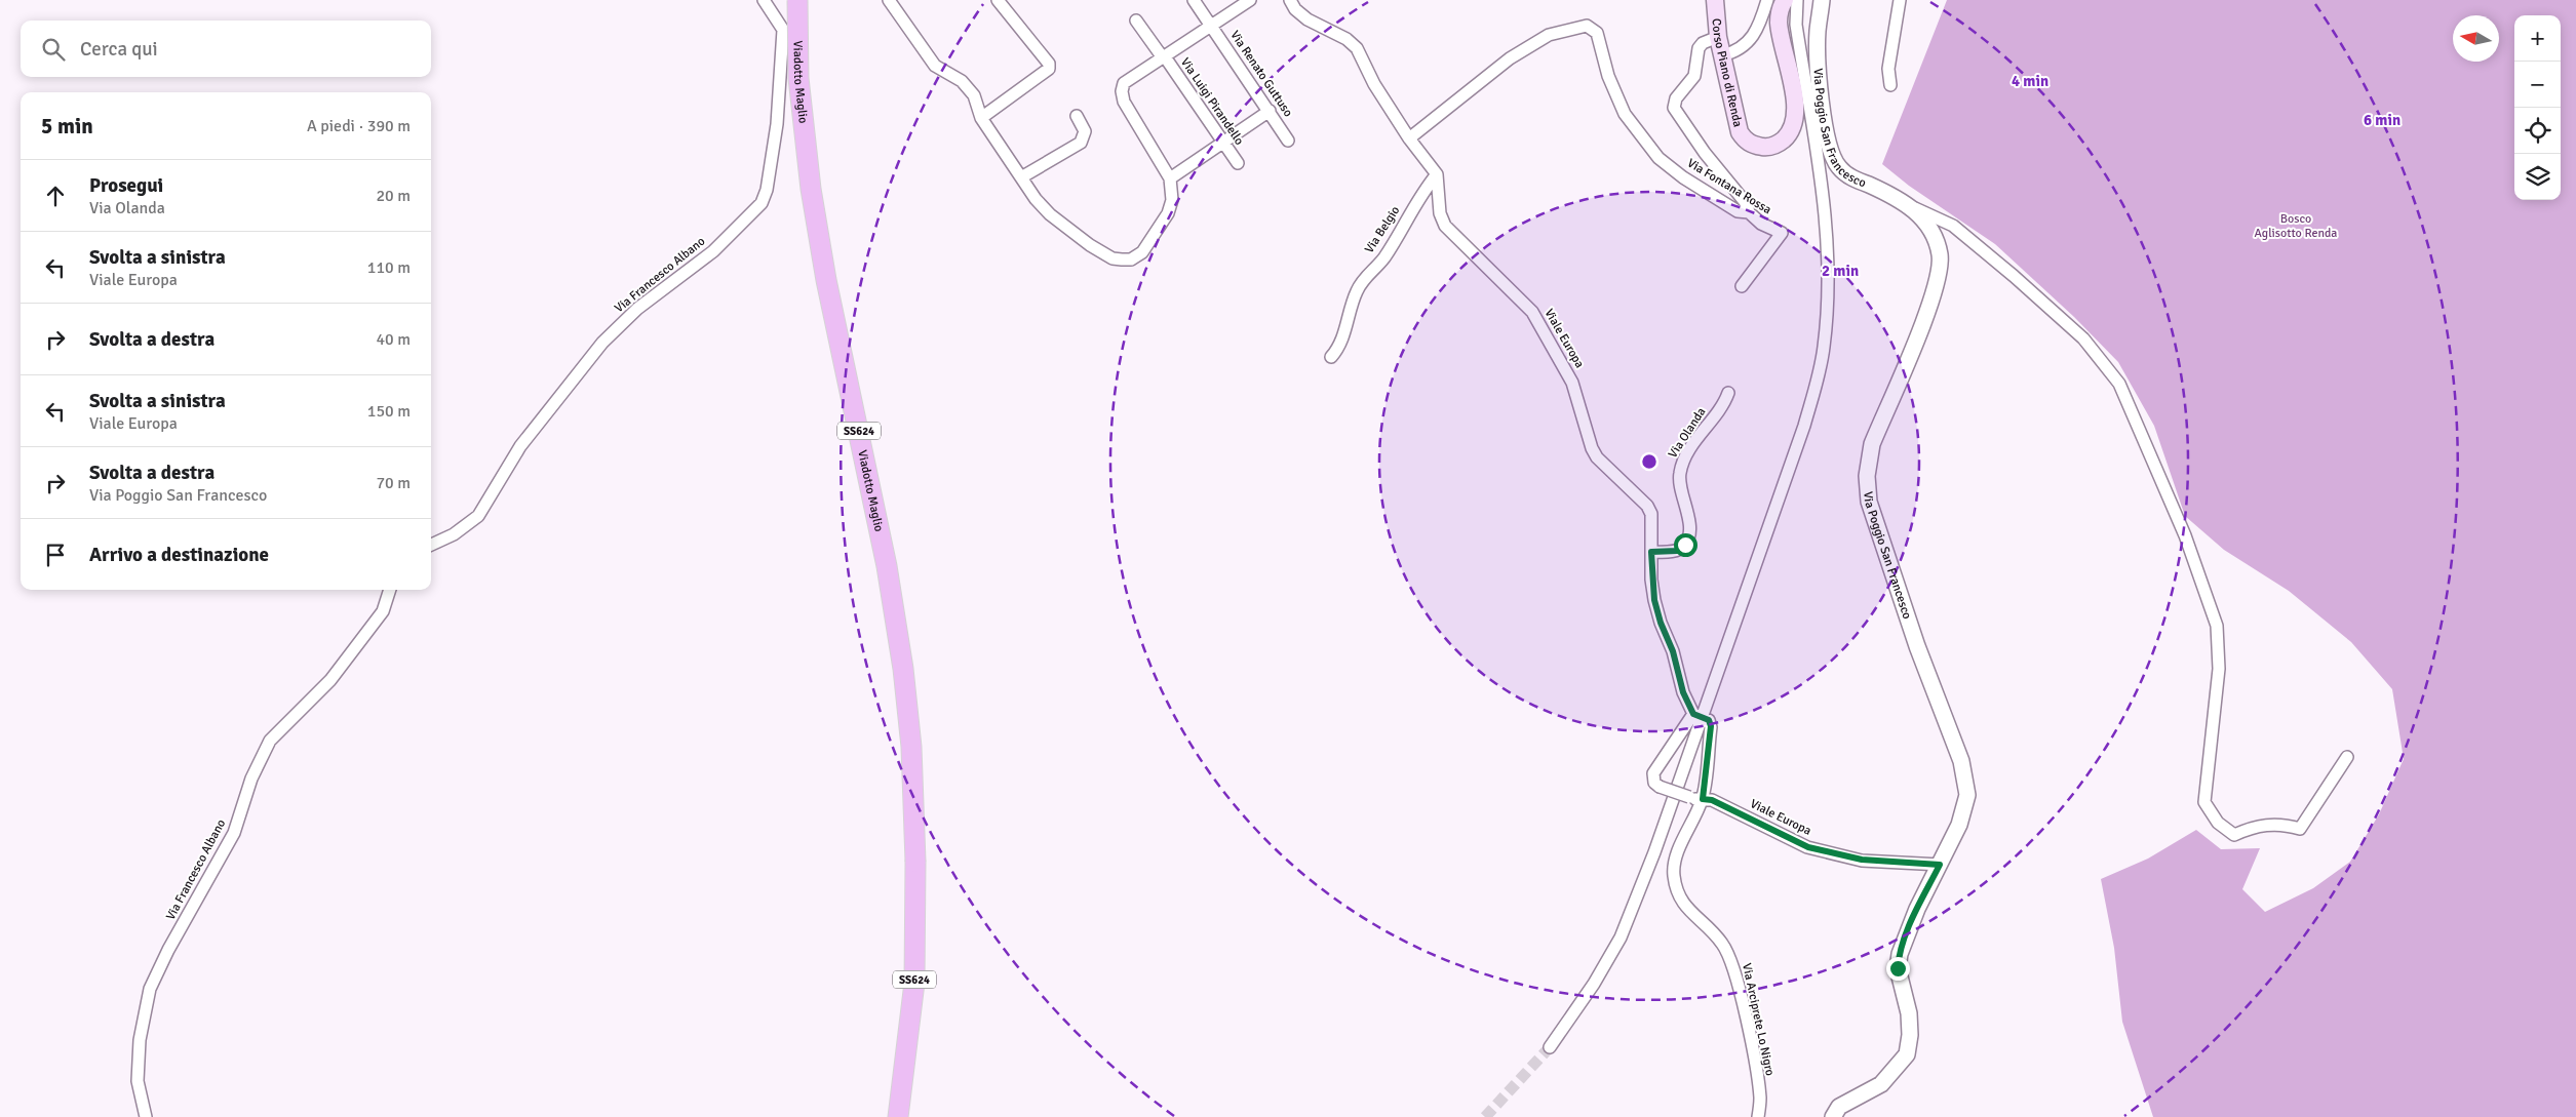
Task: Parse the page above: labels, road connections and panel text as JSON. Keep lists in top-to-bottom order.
{
  "streets": {
    "main road": ["Corso Piano di Renda", "Viadotto Maglio", "SS624"],
    "street": [
      "Via Renato Guttuso",
      "Via Luigi Pirandello",
      "Via Poggio San Francesco",
      "Via Fontana Rossa",
      "Via Belgio",
      "Via Francesco Albano",
      "Viale Europa",
      "Via Olanda",
      "Via Arciprete Lo Nigro"
    ]
  },
  "crossings": [
    ["Via Poggio San Francesco", "Viale Europa"],
    ["Via Belgio", "Viale Europa"],
    ["Viale Europa", "Via Olanda"],
    ["Viale Europa", "Via Arciprete Lo Nigro"]
  ],
  "parks": ["Bosco Aglisotto Renda"],
  "north": "left",
  "page": {
    "map_buttons": ["+", "−"],
    "search": "Cerca qui",
    "heading": ["5 min", "A piedi · 390 m"],
    "list": [
      ["Prosegui", "Via Olanda", "20 m"],
      ["Svolta a sinistra", "Viale Europa", "110 m"],
      ["Svolta a destra", "40 m"],
      ["Svolta a sinistra", "Viale Europa", "150 m"],
      ["Svolta a destra", "Via Poggio San Francesco", "70 m"],
      "Arrivo a destinazione"
    ]
  },
  "rings": ["4 min", "6 min", "2 min"]
}
